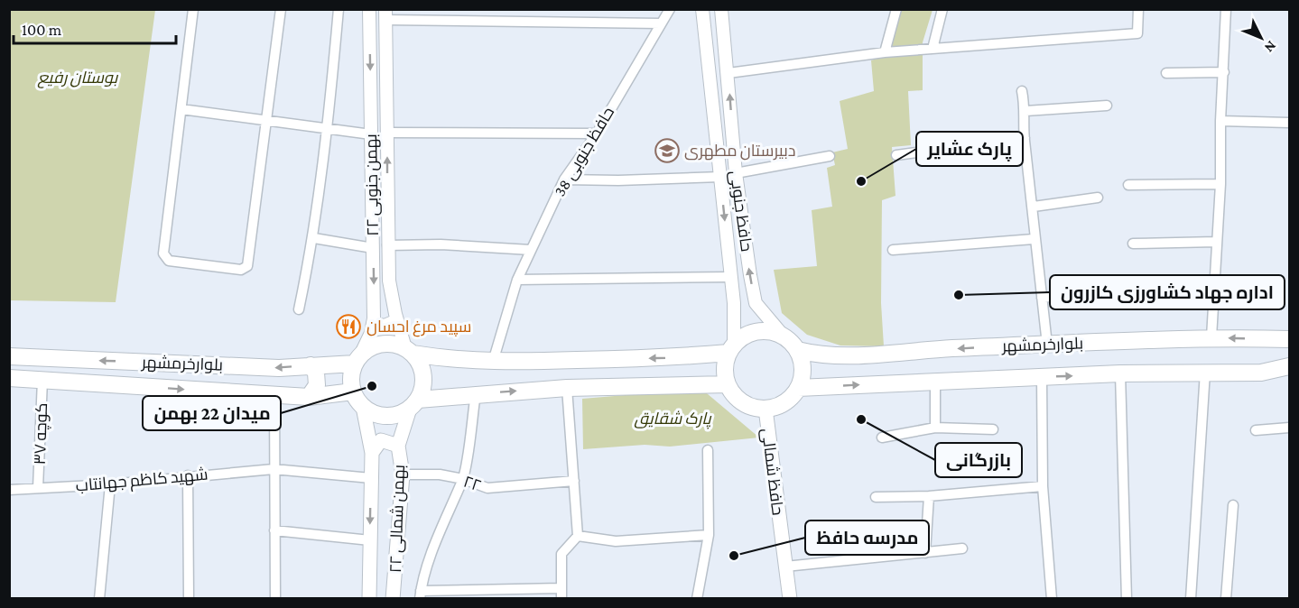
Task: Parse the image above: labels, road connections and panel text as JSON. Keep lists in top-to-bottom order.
{
  "streets": {
    "main road": ["بلوارخرمشهر", "حافظ شمالی", "۲۲ بهمن شمالی"],
    "street": [
      "حافظ جنوبی 38",
      "۲۲ بهمن جنوبی",
      "حافظ جنوبی",
      "کوچه ۳۷",
      "شهید کاظم جهانتاب",
      "۲۲"
    ]
  },
  "crossings": [
    ["۲۲ بهمن جنوبی", "بلوارخرمشهر"],
    ["۲۲ بهمن جنوبی", "۲۲ بهمن شمالی"],
    ["حافظ جنوبی", "بلوارخرمشهر"],
    ["حافظ جنوبی", "حافظ شمالی"],
    ["بلوارخرمشهر", "کوچه ۳۷"],
    ["بلوارخرمشهر", "حافظ شمالی"],
    ["بلوارخرمشهر", "۲۲ بهمن شمالی"],
    ["کوچه ۳۷", "شهید کاظم جهانتاب"],
    ["شهید کاظم جهانتاب", "۲۲ بهمن شمالی"],
    ["۲۲", "۲۲ بهمن شمالی"]
  ],
  "parks": ["بوستان رفیع", "پارک شقایق"],
  "places": {
    "school or university": ["دبیرستان مطهری"],
    "other": [
      "پارک عشایر",
      "اداره جهاد کشاورزی کازرون",
      "میدان 22 بهمن",
      "بازرگانی",
      "مدرسه حافظ"
    ],
    "restaurant": ["سپید مرغ احسان"]
  },
  "scale_bar": "100 m",
  "north": "bottom right"
}
